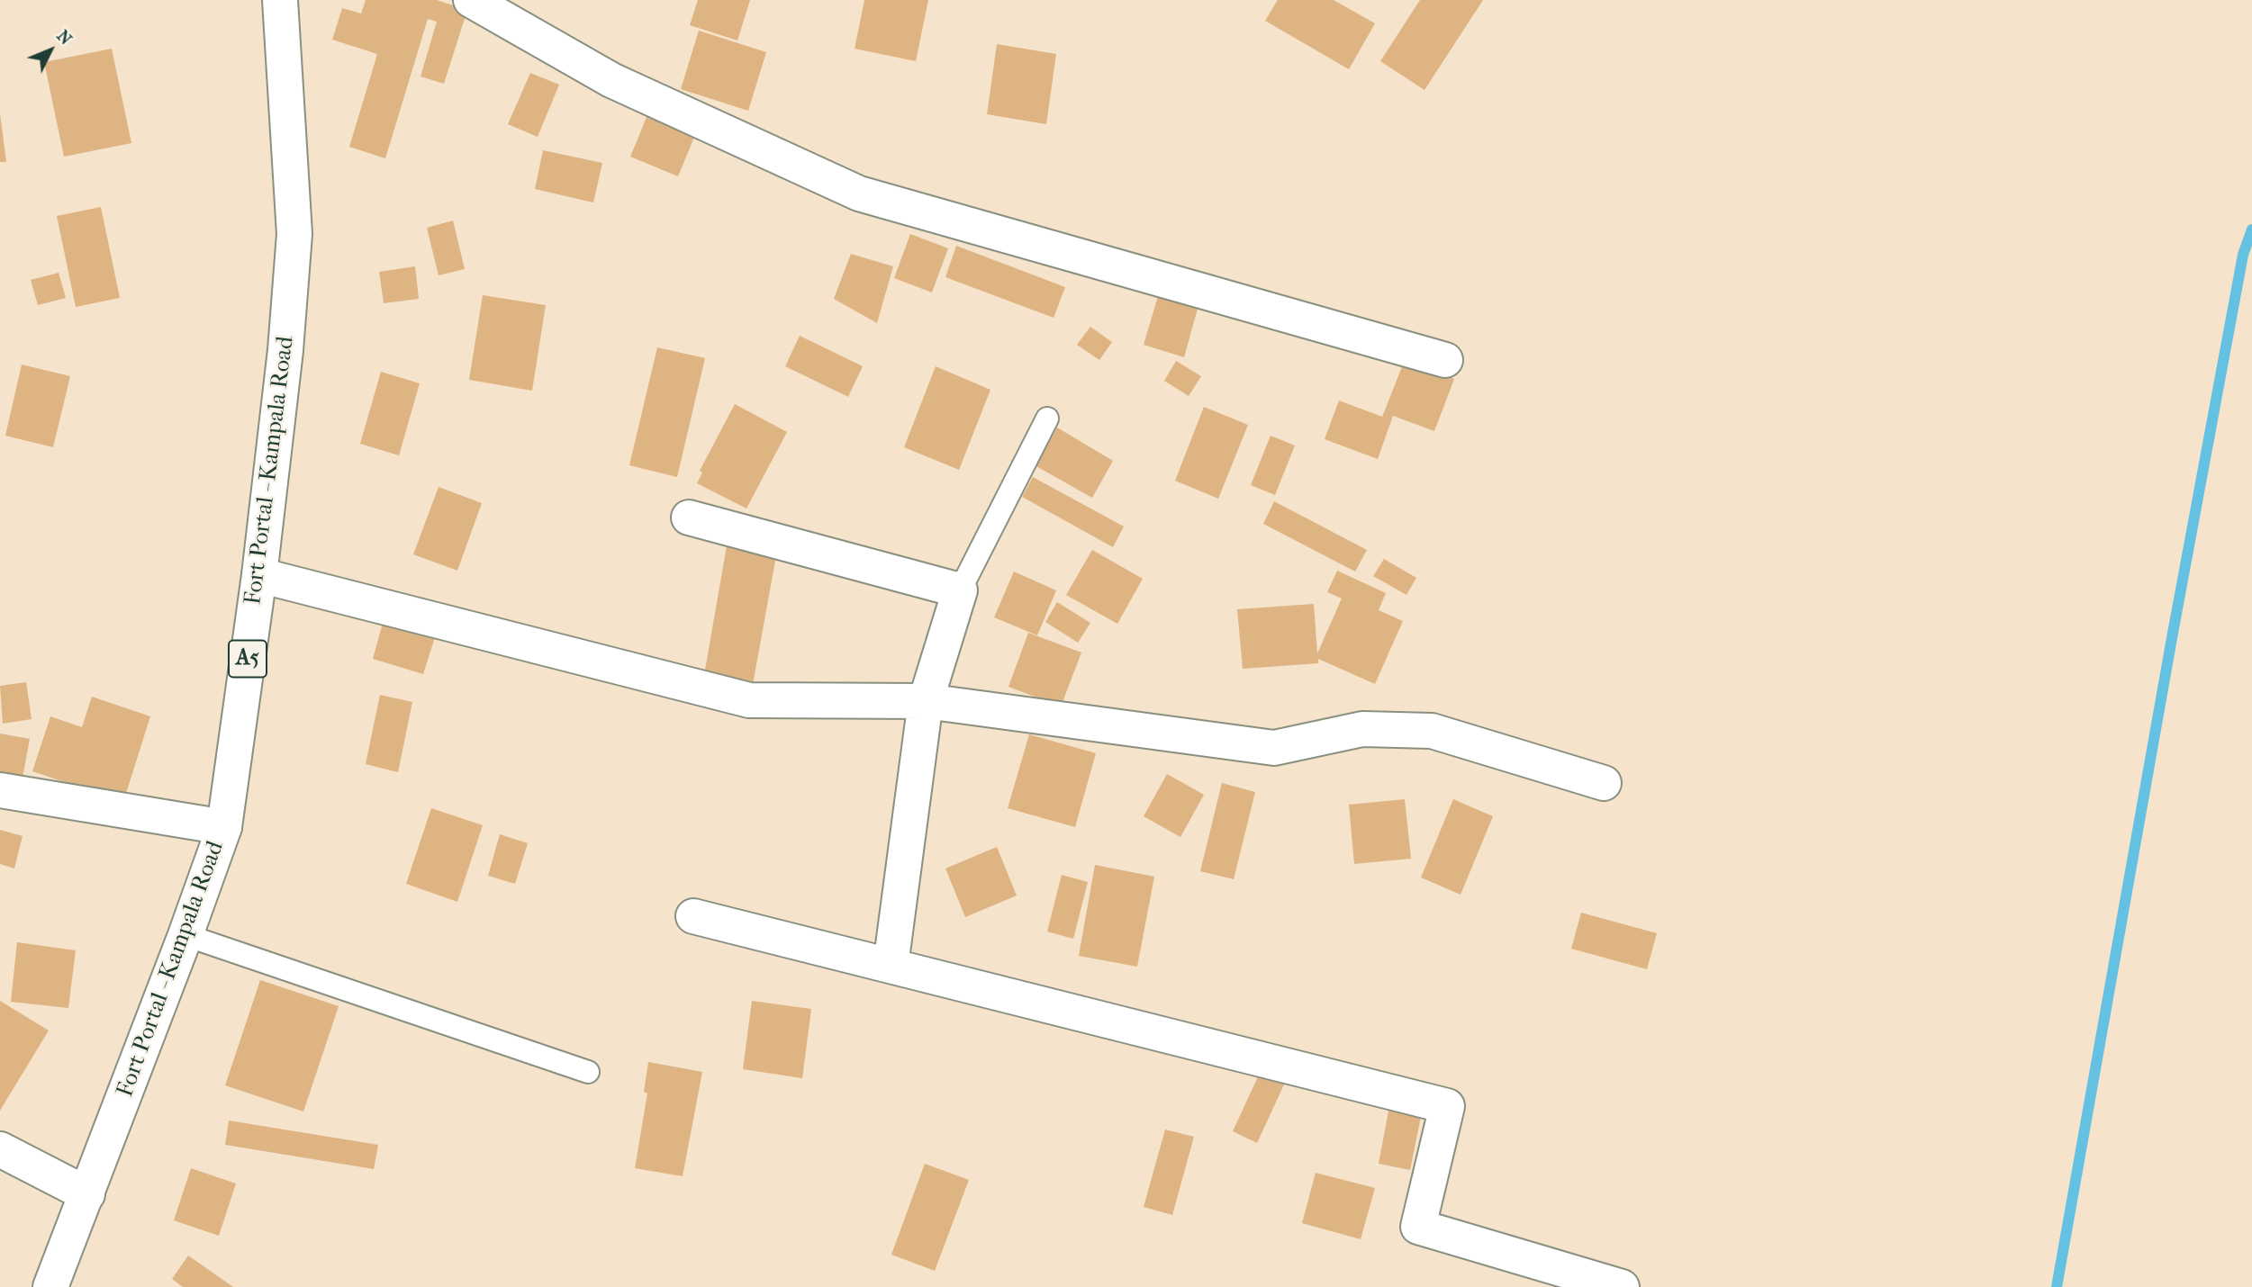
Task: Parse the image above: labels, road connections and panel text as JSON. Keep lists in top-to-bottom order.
{
  "streets": {
    "street": ["Fort Portal - Kampala Road", "A5"]
  },
  "north": "top right"
}
